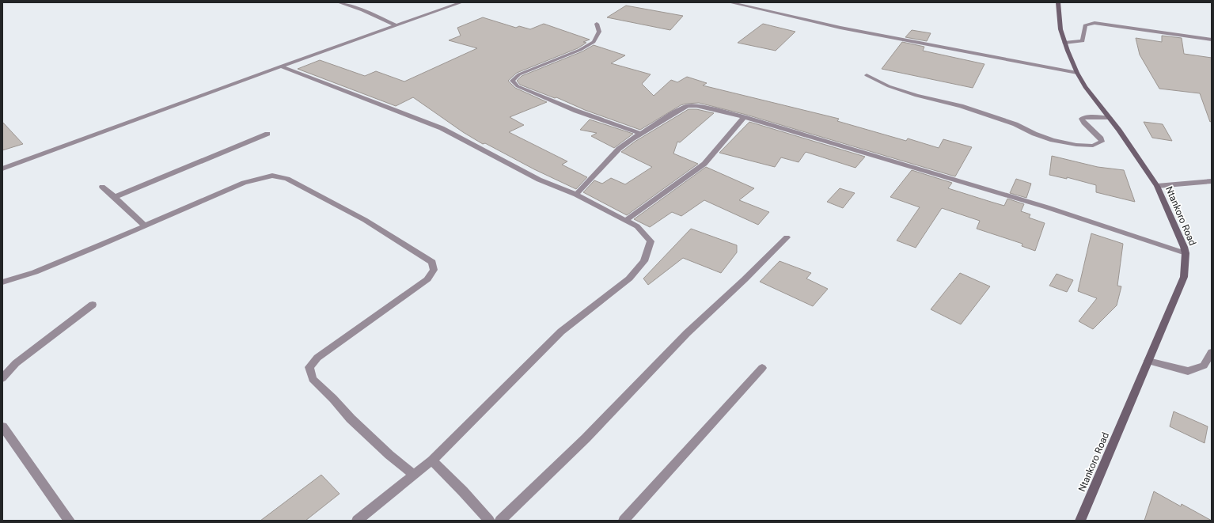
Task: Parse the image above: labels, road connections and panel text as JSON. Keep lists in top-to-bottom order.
{
  "streets": {
    "main road": ["Ntankoro Road"]
  }
}
